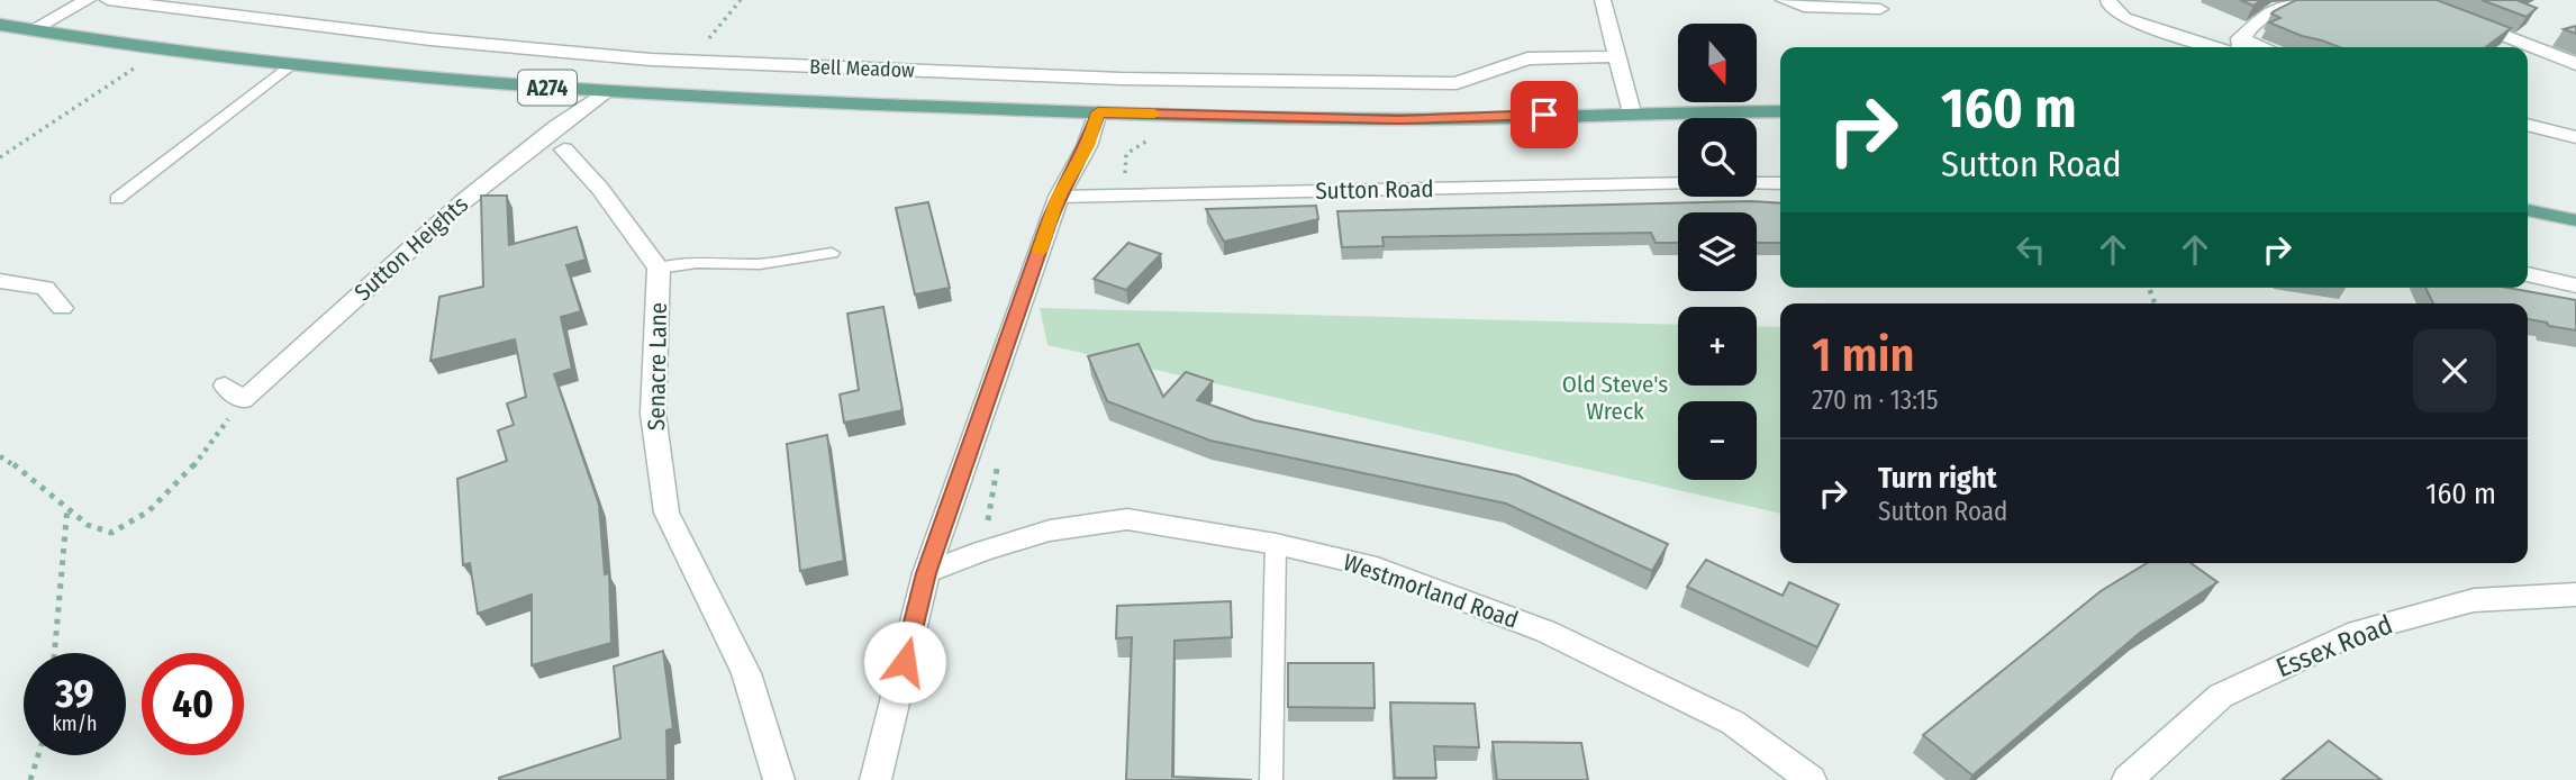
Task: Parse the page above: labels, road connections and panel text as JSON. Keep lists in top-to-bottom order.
{
  "streets": {
    "main road": ["A274"],
    "street": [
      "Bell Meadow",
      "Sutton Road",
      "Sutton Heights",
      "Senacre Lane",
      "Westmorland Road",
      "Essex Road"
    ]
  },
  "crossings": [
    ["A274", "Sutton Heights"]
  ],
  "parks": ["Old Steve's Wreck"],
  "north": "bottom",
  "page": {
    "map_buttons": ["+", "−"],
    "turn": ["160 m", "Sutton Road"],
    "heading": ["1 min", "270 m · 13:15"],
    "list": [
      {
        "name": "Turn right",
        "note": "Sutton Road",
        "value": "160 m"
      }
    ],
    "speed": "39 km/h",
    "limit": "40"
  }
}
